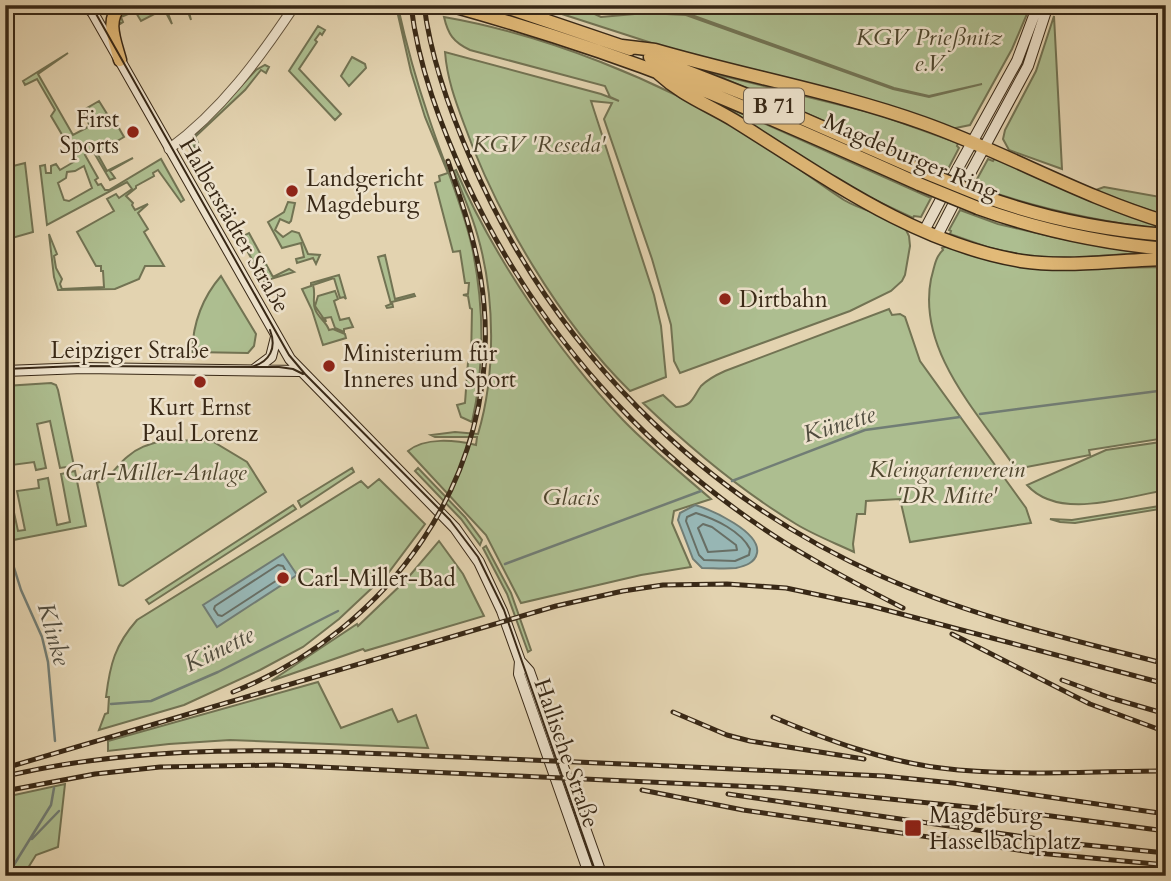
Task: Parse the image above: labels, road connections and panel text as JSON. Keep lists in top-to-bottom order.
{
  "streets": {
    "highway": ["B 71", "Magdeburger Ring"],
    "main road": ["Halberstädter Straße", "Leipziger Straße", "Hallische Straße"]
  },
  "crossings": [
    ["Halberstädter Straße", "Leipziger Straße"],
    ["Halberstädter Straße", "Hallische Straße"]
  ],
  "water": ["Künette", "Klinke"],
  "parks": [
    "KGV Prießnitz e.V.",
    "KGV 'Reseda'",
    "Kleingartenverein 'DR Mitte'",
    "Carl-Miller-Anlage",
    "Glacis"
  ],
  "places": {
    "other": [
      "First Sports",
      "Landgericht Magdeburg",
      "Dirtbahn",
      "Ministerium für Inneres und Sport",
      "Kurt Ernst Paul Lorenz",
      "Carl-Miller-Bad"
    ],
    "transit": ["Magdeburg Hasselbachplatz"]
  }
}
